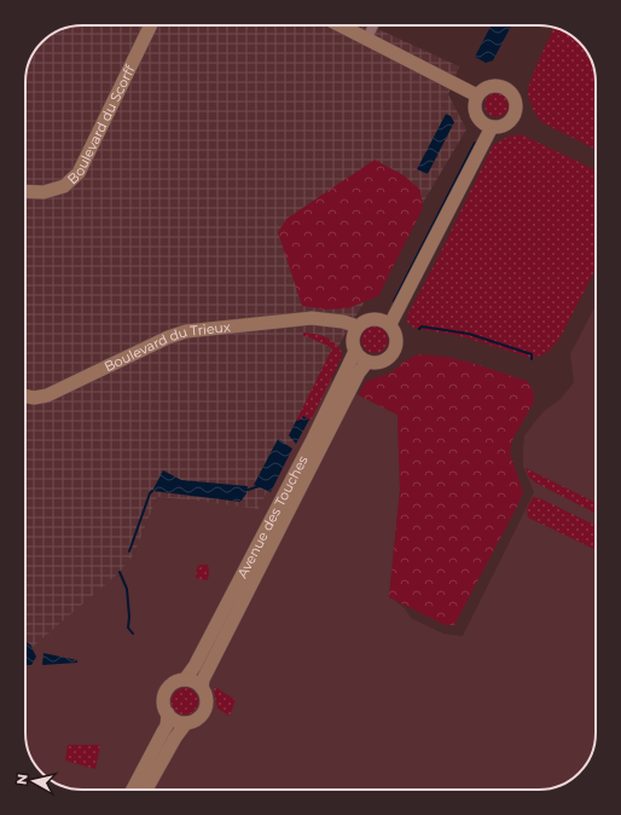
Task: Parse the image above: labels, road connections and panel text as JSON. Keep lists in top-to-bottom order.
{
  "streets": {
    "street": ["Boulevard du Scorff", "Boulevard du Trieux", "Avenue des Touches"]
  },
  "crossings": [
    ["Boulevard du Trieux", "Avenue des Touches"]
  ],
  "north": "left"
}
